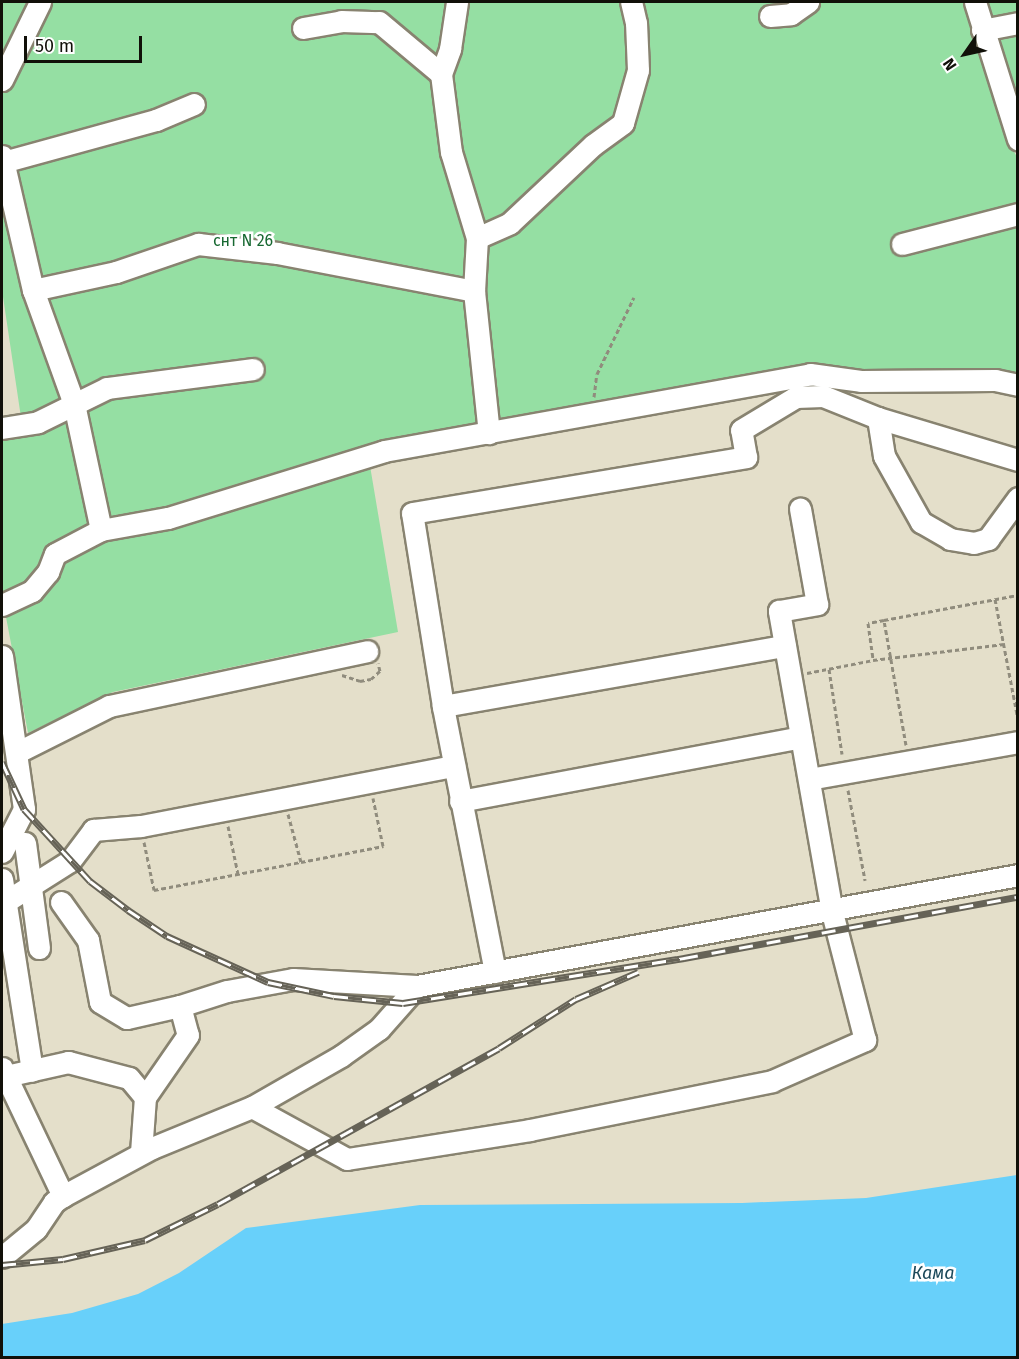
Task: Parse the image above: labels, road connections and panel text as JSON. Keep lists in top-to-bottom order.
{
  "water": ["Кама"],
  "parks": ["снт N 26"],
  "scale_bar": "50 m",
  "north": "bottom left"
}
